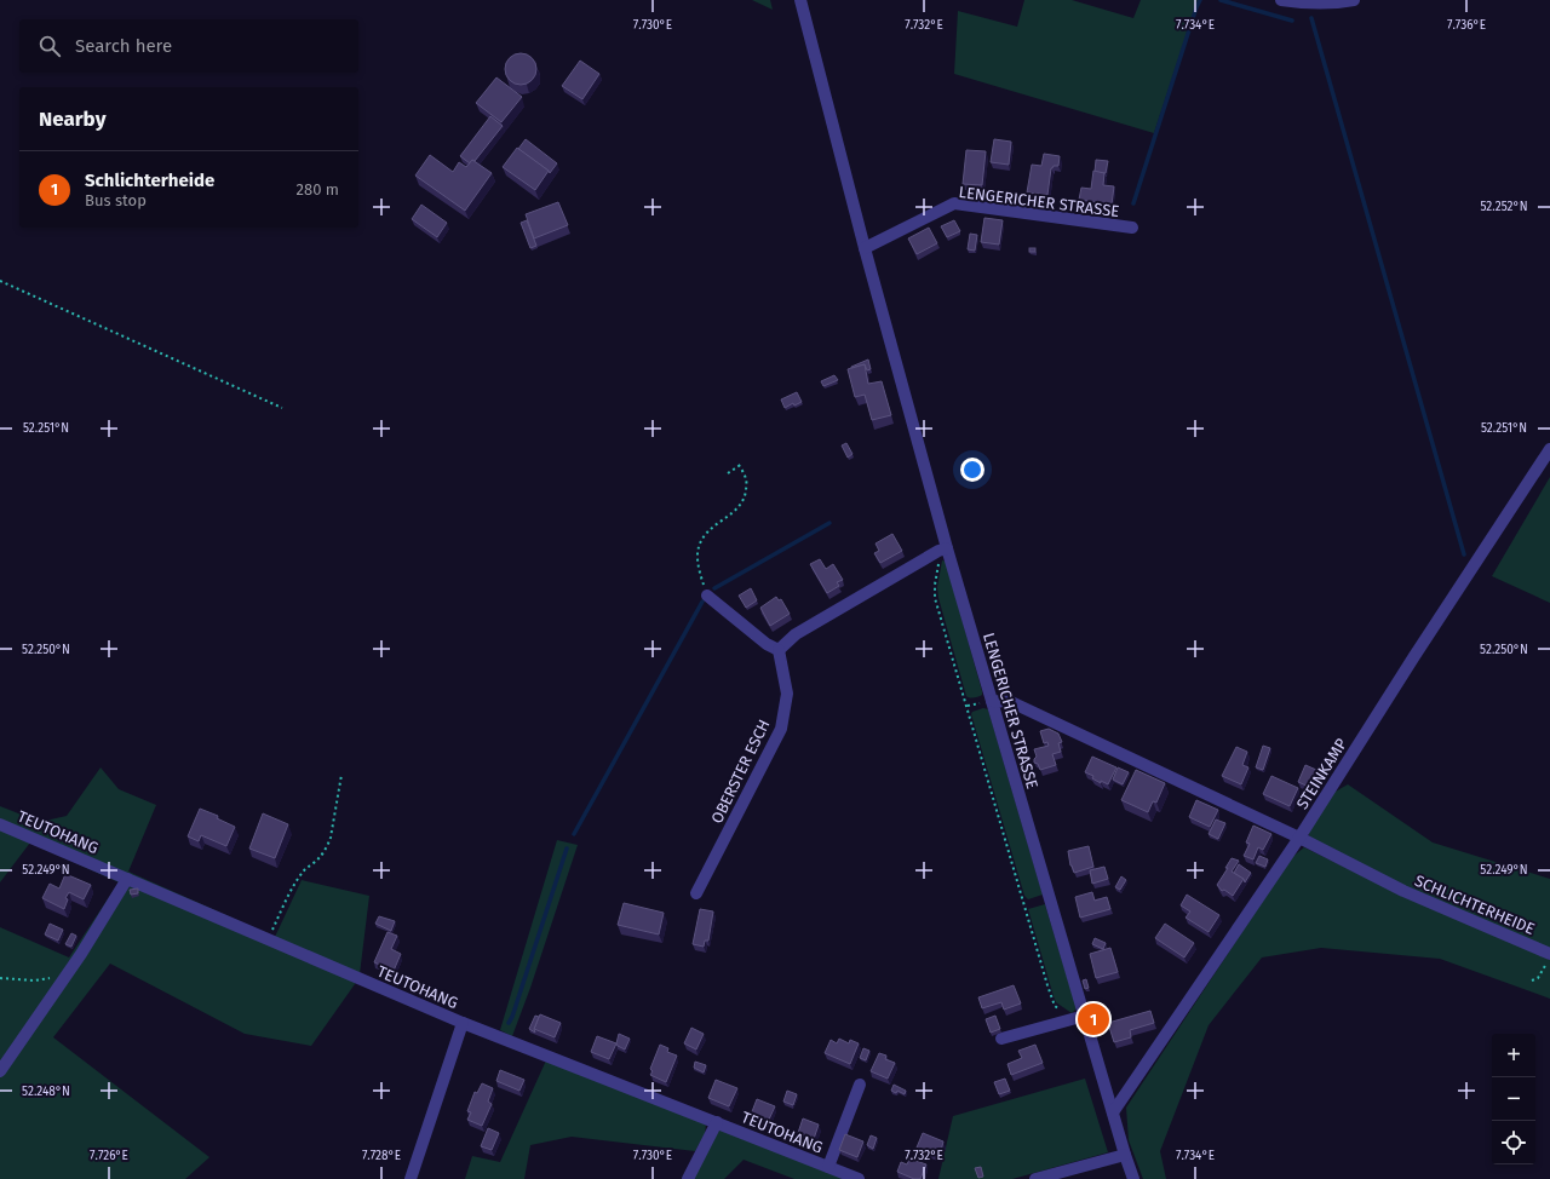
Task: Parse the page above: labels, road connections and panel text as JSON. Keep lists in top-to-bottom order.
{
  "streets": {
    "street": [
      "LENGERICHER STRASSE",
      "OBERSTER ESCH",
      "STEINKAMP",
      "TEUTOHANG",
      "SCHLICHTERHEIDE"
    ]
  },
  "crossings": [
    ["LENGERICHER STRASSE", "STEINKAMP"],
    ["LENGERICHER STRASSE", "SCHLICHTERHEIDE"],
    ["STEINKAMP", "SCHLICHTERHEIDE"]
  ],
  "page": {
    "search": "Search here",
    "heading": "Nearby",
    "list": [
      {
        "mark": "1",
        "name": "Schlichterheide",
        "note": "Bus stop",
        "value": "280 m"
      }
    ],
    "pins": "1",
    "map_buttons": ["+", "−"]
  },
  "coordinates": [
    "7.730°E",
    "7.732°E",
    "7.734°E",
    "7.736°E",
    "52.252°N",
    "52.251°N",
    "52.250°N",
    "52.249°N",
    "52.248°N",
    "7.726°E",
    "7.728°E"
  ]
}
